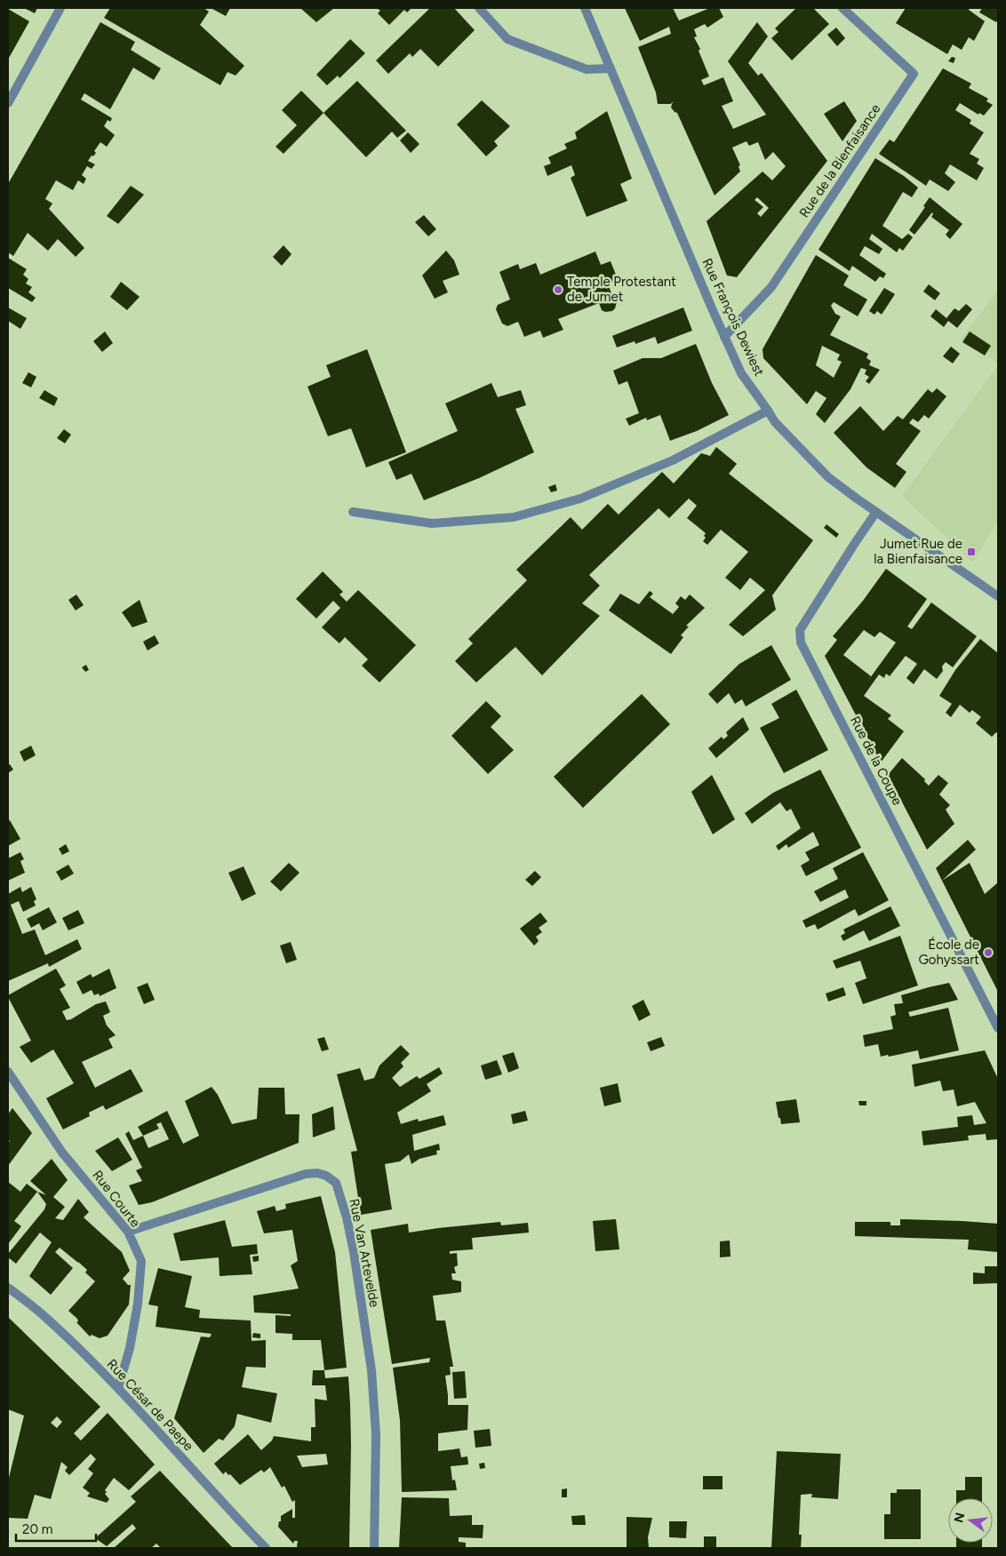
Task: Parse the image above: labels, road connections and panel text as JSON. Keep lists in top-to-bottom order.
{
  "streets": {
    "street": [
      "Rue de la Bienfaisance",
      "Rue François Dewiest",
      "Rue de la Coupe",
      "Rue Courte",
      "Rue Van Artevelde",
      "Rue César de Paepe"
    ]
  },
  "crossings": [
    ["Rue de la Bienfaisance", "Rue François Dewiest"],
    ["Rue François Dewiest", "Rue de la Coupe"],
    ["Rue Courte", "Rue Van Artevelde"],
    ["Rue Courte", "Rue César de Paepe"]
  ],
  "places": {
    "other": ["Temple Protestant de Jumet", "École de Gohyssart"],
    "transit": ["Jumet Rue de la Bienfaisance"]
  },
  "scale_bar": "20 m",
  "north": "left"
}
